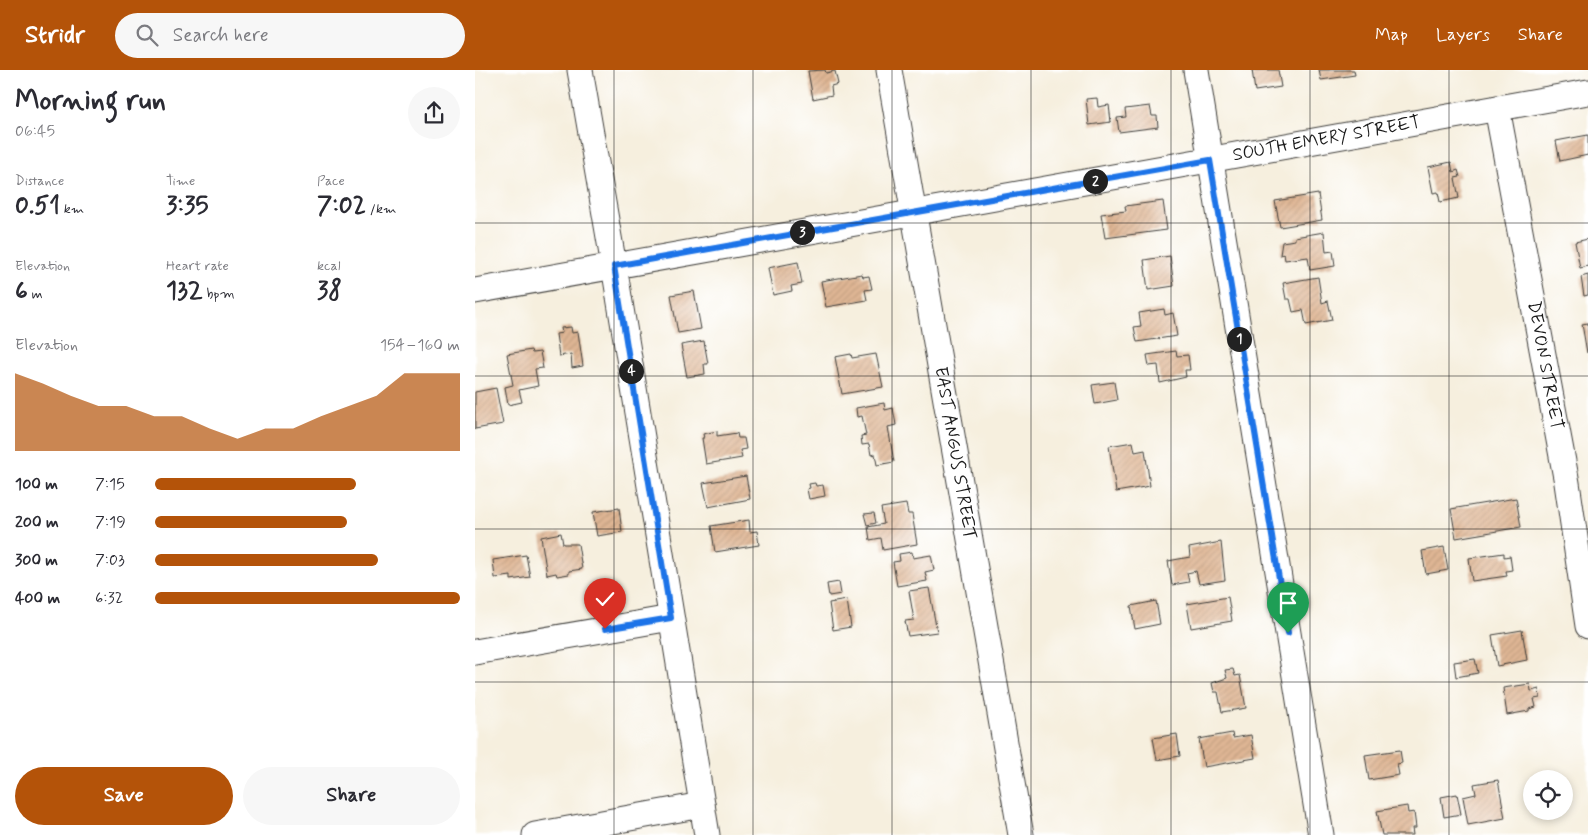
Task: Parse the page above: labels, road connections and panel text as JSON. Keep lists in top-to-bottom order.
{
  "streets": {
    "street": ["SOUTH EMERY STREET", "DEVON STREET", "EAST ANGUS STREET"]
  },
  "crossings": [
    ["SOUTH EMERY STREET", "DEVON STREET"],
    ["SOUTH EMERY STREET", "EAST ANGUS STREET"]
  ],
  "page": {
    "header": "Stridr",
    "search": "Search here",
    "nav": ["Map", "Layers", "Share"],
    "heading": ["Morning run", "06:45"],
    "stats": [
      ["Distance", "0.51 km"],
      ["Time", "3:35"],
      ["Pace", "7:02 /km"],
      ["Elevation", "6 m"],
      ["Heart rate", "132 bpm"],
      ["kcal", "38"]
    ],
    "pins": [
      "2",
      "3",
      "1",
      "4"
    ],
    "chart": ["Elevation", "154–160 m"],
    "list": [
      {
        "name": "100 m",
        "note": "7:15"
      },
      {
        "name": "200 m",
        "note": "7:19"
      },
      {
        "name": "300 m",
        "note": "7:03"
      },
      {
        "name": "400 m",
        "note": "6:32"
      }
    ],
    "buttons": ["Save", "Share"]
  }
}
